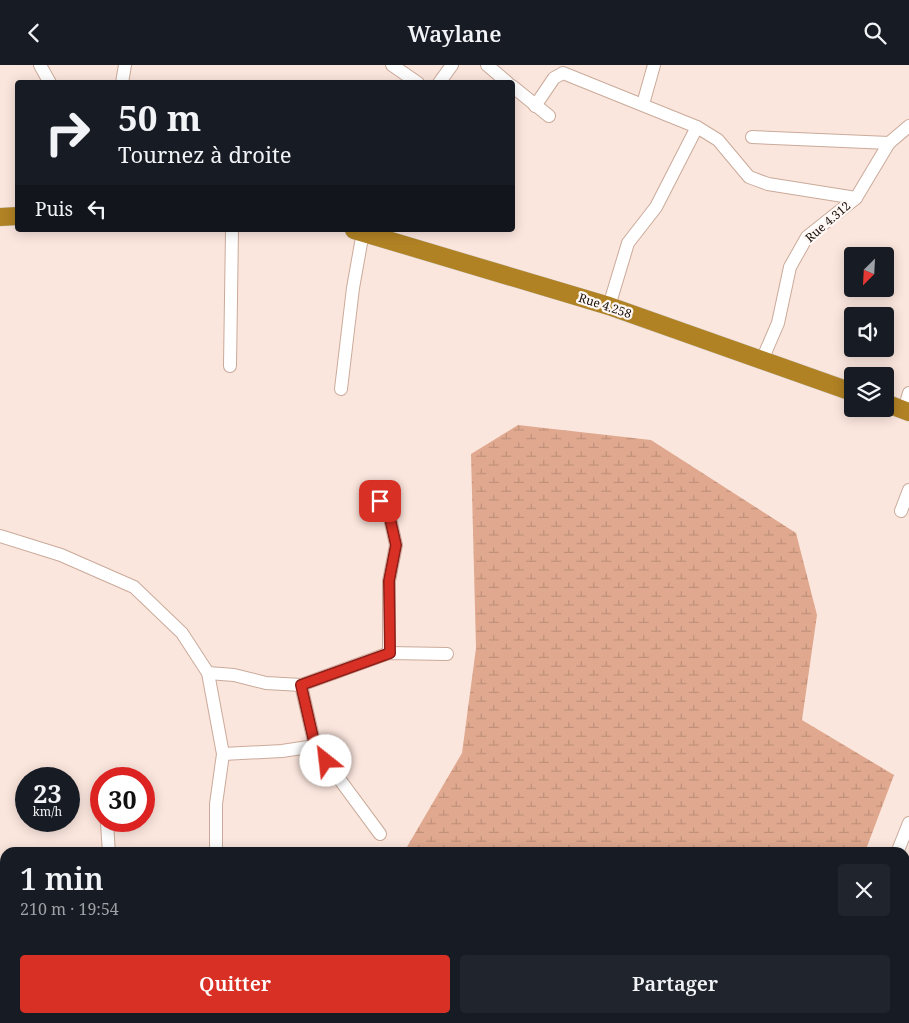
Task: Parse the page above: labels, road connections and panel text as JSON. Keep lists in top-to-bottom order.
{
  "streets": {
    "highway": ["Rue 4.258"],
    "street": ["Rue 4.312"]
  },
  "crossings": [
    ["Rue 4.312", "Rue 4.258"]
  ],
  "north": "bottom left",
  "page": {
    "header": "Waylane",
    "turn": ["50 m", "Tournez à droite"],
    "then": "Puis",
    "speed": "23 km/h",
    "limit": "30",
    "heading": ["1 min", "210 m · 19:54"],
    "buttons": ["Quitter", "Partager"]
  }
}
